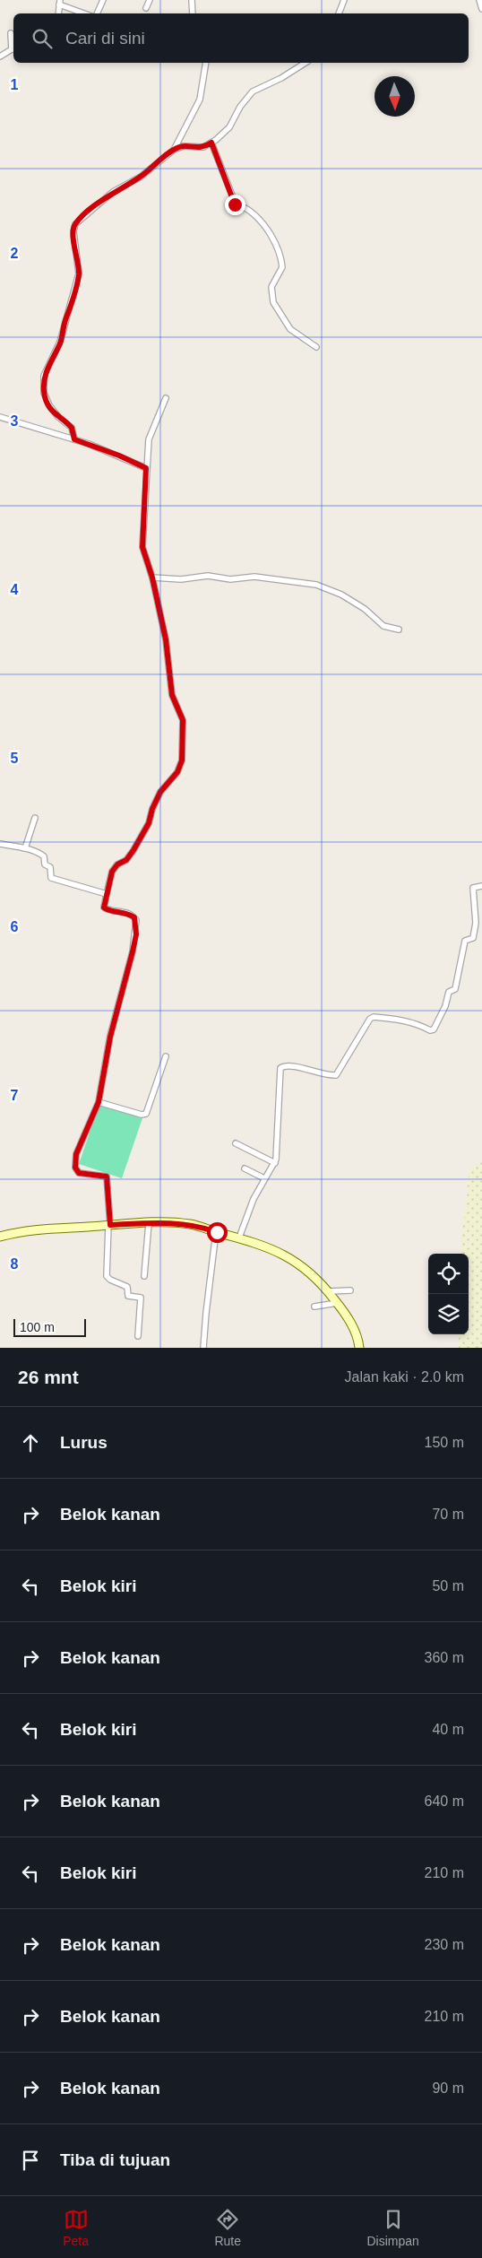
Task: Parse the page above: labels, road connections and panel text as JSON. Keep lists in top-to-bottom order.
{
  "scale_bar": "100 m",
  "north": "bottom",
  "page": {
    "search": "Cari di sini",
    "scale": "100 m",
    "heading": ["26 mnt", "Jalan kaki · 2.0 km"],
    "list": [
      ["Lurus", "150 m"],
      ["Belok kanan", "70 m"],
      ["Belok kiri", "50 m"],
      ["Belok kanan", "360 m"],
      ["Belok kiri", "40 m"],
      ["Belok kanan", "640 m"],
      ["Belok kiri", "210 m"],
      ["Belok kanan", "230 m"],
      ["Belok kanan", "210 m"],
      ["Belok kanan", "90 m"],
      "Tiba di tujuan"
    ],
    "nav": ["Peta", "Rute", "Disimpan"]
  },
  "grid": {
    "rows": [
      "1",
      "2",
      "3",
      "4",
      "5",
      "6",
      "7",
      "8"
    ]
  }
}
